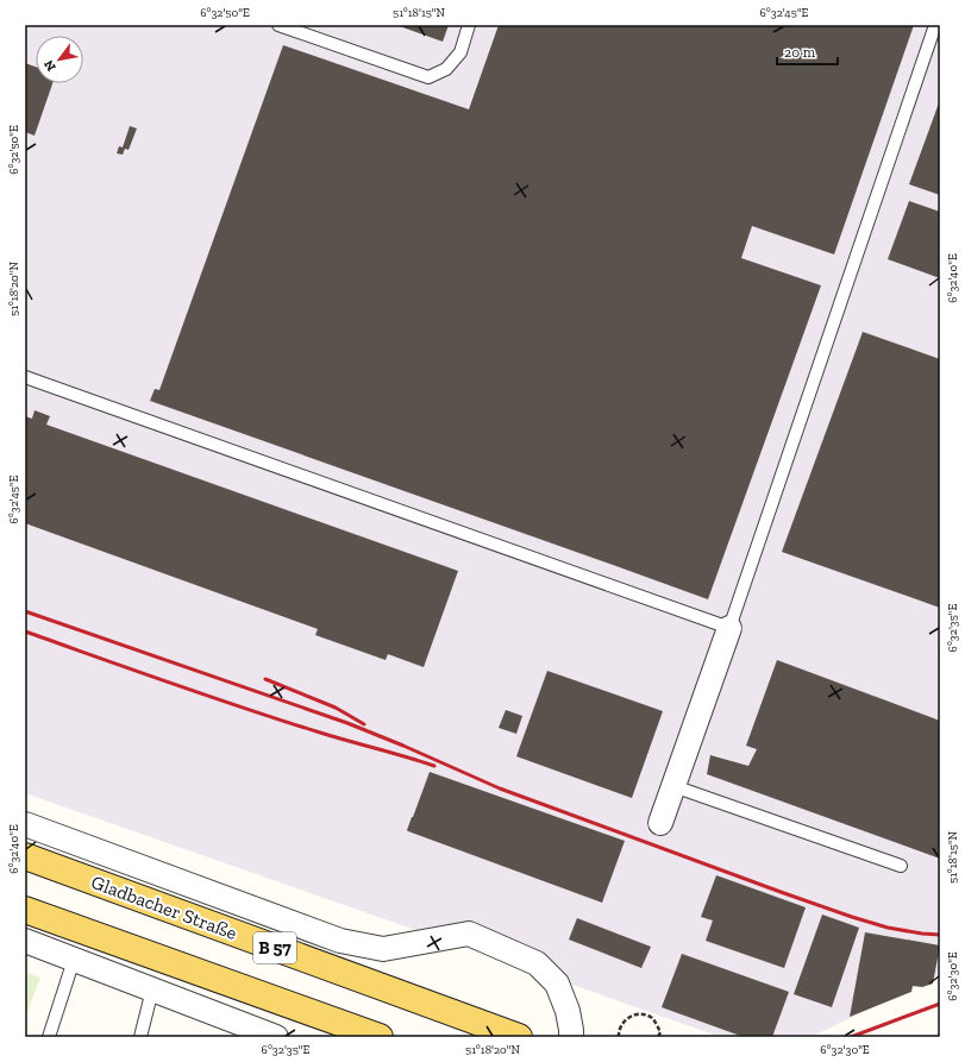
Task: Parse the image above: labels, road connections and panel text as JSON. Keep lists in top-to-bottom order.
{
  "streets": {
    "main road": ["Gladbacher Straße", "B 57"]
  },
  "scale_bar": "20 m",
  "north": "bottom left",
  "coordinates": [
    "6°32'50\"E",
    "51°18'15\"N",
    "6°32'45\"E",
    "6°32'40\"E",
    "51°18'20\"N",
    "6°32'35\"E",
    "6°32'30\"E"
  ]
}
